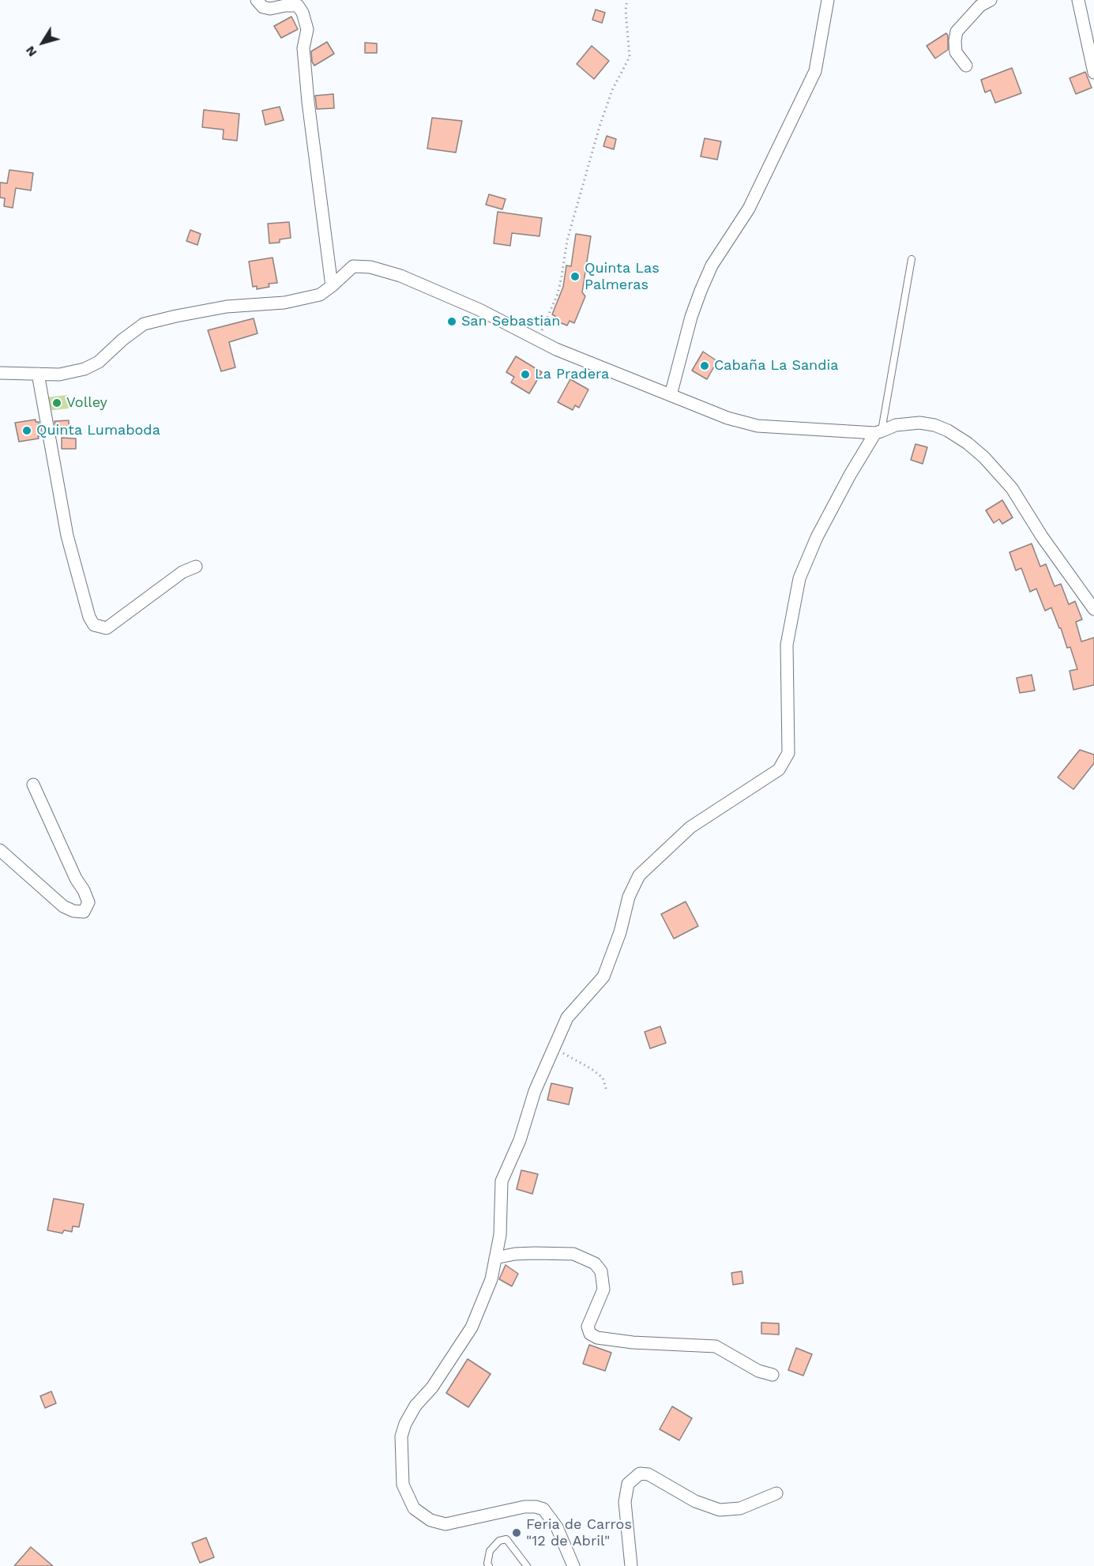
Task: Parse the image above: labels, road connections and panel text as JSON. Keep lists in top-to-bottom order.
{
  "places": [
    "Quinta Las Palmeras",
    "San Sebastian",
    "Cabaña La Sandia",
    "La Pradera",
    "Volley",
    "Quinta Lumaboda",
    "Feria de Carros \"12 de Abril\""
  ],
  "north": "bottom left"
}
